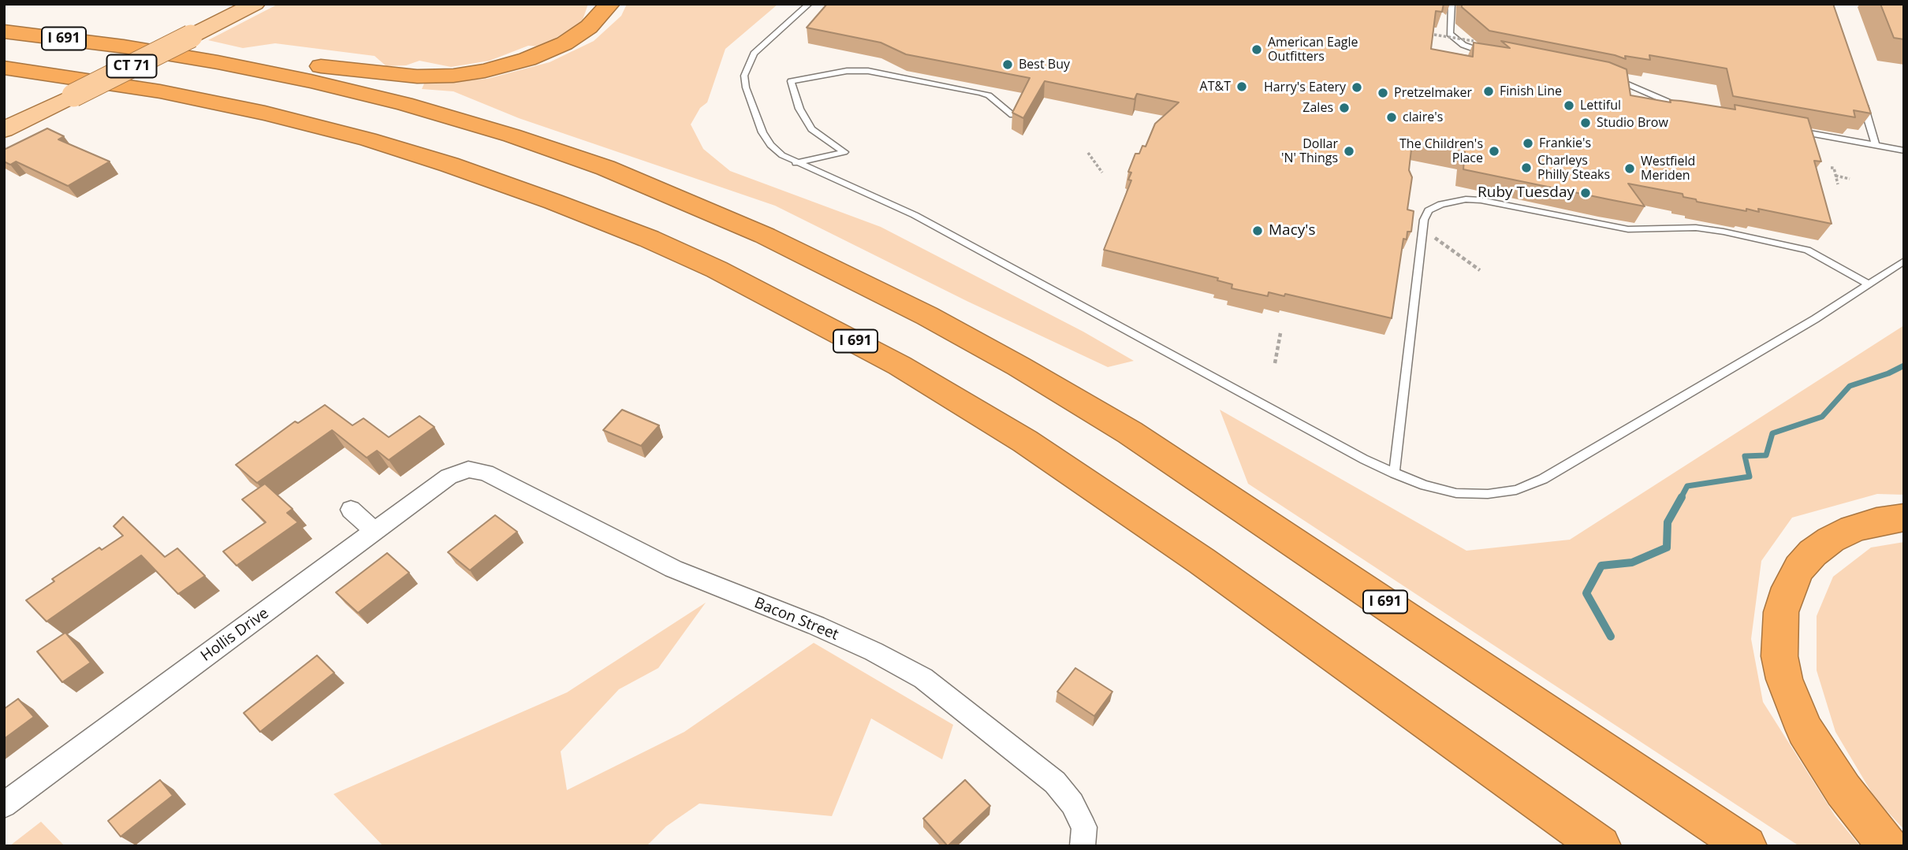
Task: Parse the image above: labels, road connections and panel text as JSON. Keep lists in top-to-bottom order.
{
  "streets": {
    "highway": ["I 691"],
    "main road": ["CT 71"],
    "street": ["Bacon Street", "Hollis Drive"]
  },
  "crossings": [
    ["Bacon Street", "Hollis Drive"]
  ],
  "places": [
    "American Eagle Outfitters",
    "Best Buy",
    "AT&T",
    "Harry's Eatery",
    "Finish Line",
    "Pretzelmaker",
    "Lettiful",
    "Zales",
    "claire's",
    "Studio Brow",
    "Frankie's",
    "Dollar 'N' Things",
    "The Children's Place",
    "Charleys Philly Steaks",
    "Westfield Meriden",
    "Ruby Tuesday",
    "Macy's"
  ]
}
